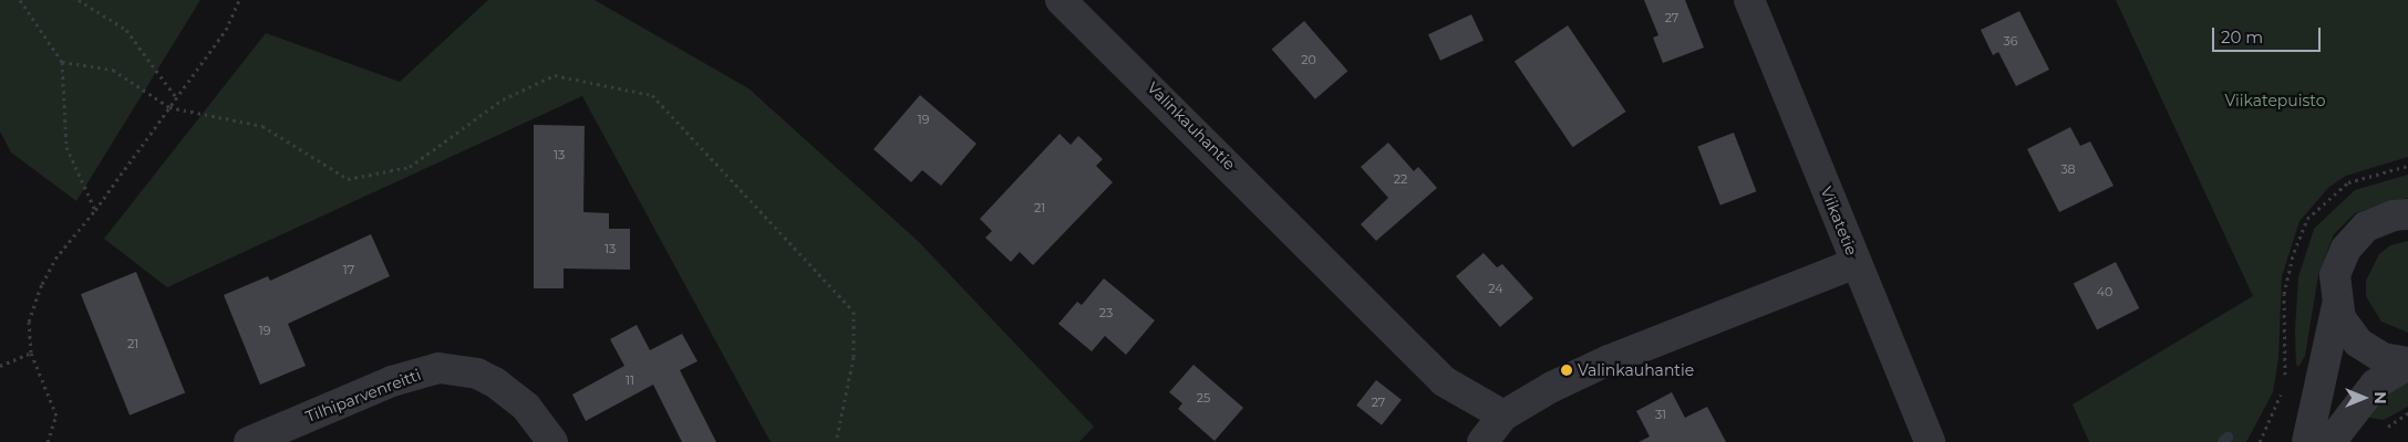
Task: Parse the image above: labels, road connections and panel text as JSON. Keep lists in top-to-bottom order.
{
  "streets": {
    "street": ["Valinkauhantie", "Viikatetie", "Tilhiparvenreitti"]
  },
  "parks": ["Viikatepuisto"],
  "places": ["Valinkauhantie"],
  "house_numbers": [
    "27",
    "36",
    "20",
    "19",
    "13",
    "38",
    "22",
    "21",
    "13",
    "17",
    "24",
    "40",
    "23",
    "19",
    "21",
    "11",
    "25",
    "27",
    "31"
  ],
  "scale_bar": "20 m",
  "north": "right"
}
